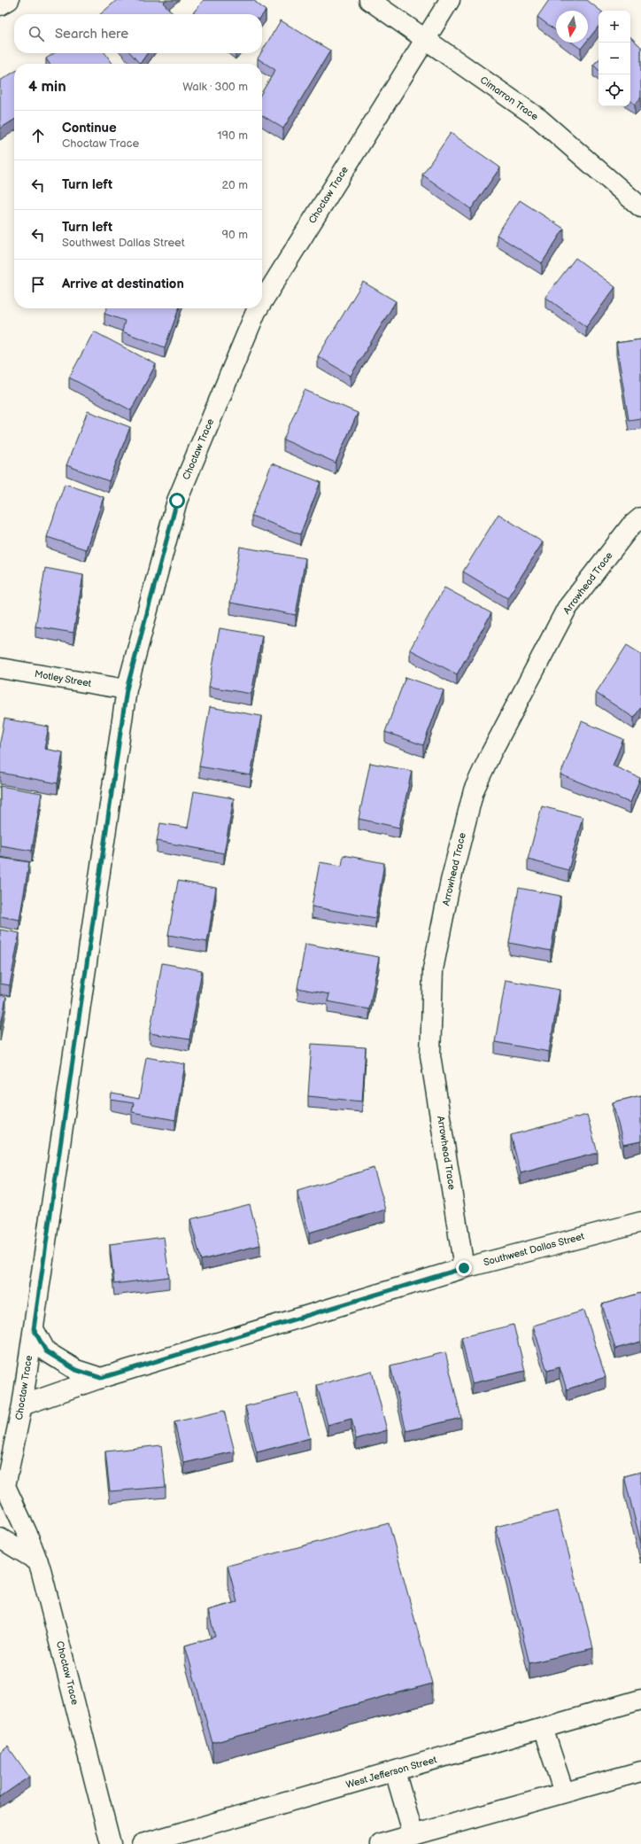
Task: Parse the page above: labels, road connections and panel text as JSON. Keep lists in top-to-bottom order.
{
  "streets": {
    "street": [
      "Cimarron Trace",
      "Choctaw Trace",
      "Arrowhead Trace",
      "Motley Street",
      "Southwest Dallas Street",
      "West Jefferson Street"
    ]
  },
  "crossings": [
    ["Cimarron Trace", "Choctaw Trace"],
    ["Choctaw Trace", "Motley Street"],
    ["Choctaw Trace", "Southwest Dallas Street"],
    ["Arrowhead Trace", "Southwest Dallas Street"]
  ],
  "north": "bottom",
  "page": {
    "map_buttons": ["+", "−"],
    "search": "Search here",
    "heading": ["4 min", "Walk · 300 m"],
    "list": [
      ["Continue", "Choctaw Trace", "190 m"],
      ["Turn left", "20 m"],
      ["Turn left", "Southwest Dallas Street", "90 m"],
      "Arrive at destination"
    ]
  }
}
